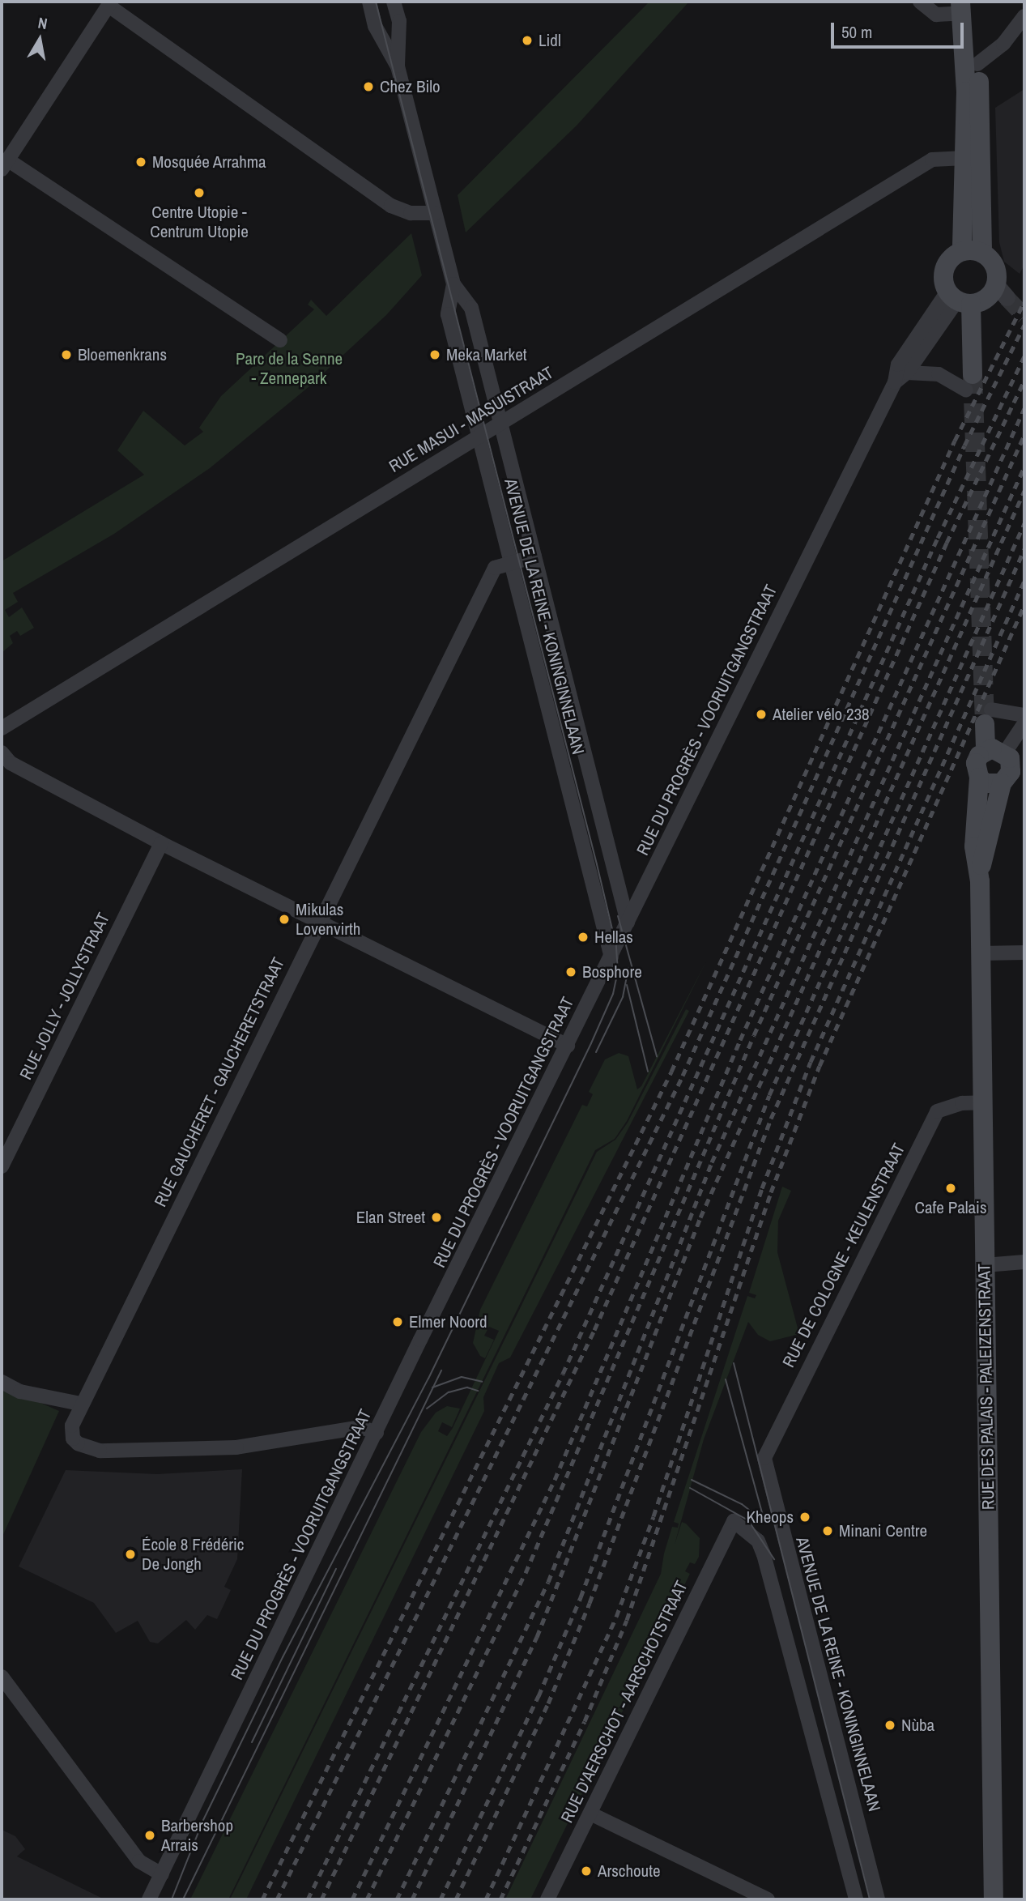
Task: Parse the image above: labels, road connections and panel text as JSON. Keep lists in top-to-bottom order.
{
  "streets": {
    "main road": ["RUE DES PALAIS - PALEIZENSTRAAT"],
    "street": [
      "RUE MASUI - MASUISTRAAT",
      "AVENUE DE LA REINE - KONINGINNELAAN",
      "RUE DU PROGRÈS - VOORUITGANGSTRAAT",
      "RUE JOLLY - JOLLYSTRAAT",
      "RUE GAUCHERET - GAUCHERETSTRAAT",
      "RUE DE COLOGNE - KEULENSTRAAT",
      "RUE D'AERSCHOT - AARSCHOTSTRAAT"
    ]
  },
  "crossings": [
    ["RUE MASUI - MASUISTRAAT", "AVENUE DE LA REINE - KONINGINNELAAN"],
    ["AVENUE DE LA REINE - KONINGINNELAAN", "RUE DU PROGRÈS - VOORUITGANGSTRAAT"],
    ["AVENUE DE LA REINE - KONINGINNELAAN", "RUE GAUCHERET - GAUCHERETSTRAAT"],
    ["AVENUE DE LA REINE - KONINGINNELAAN", "RUE DE COLOGNE - KEULENSTRAAT"],
    ["RUE DU PROGRÈS - VOORUITGANGSTRAAT", "RUE GAUCHERET - GAUCHERETSTRAAT"],
    ["RUE DE COLOGNE - KEULENSTRAAT", "RUE DES PALAIS - PALEIZENSTRAAT"]
  ],
  "parks": ["Parc de la Senne - Zennepark"],
  "places": [
    "Lidl",
    "Chez Bilo",
    "Mosquée Arrahma",
    "Centre Utopie - Centrum Utopie",
    "Bloemenkrans",
    "Meka Market",
    "Atelier vélo 238",
    "Mikulas Lovenvirth",
    "Hellas",
    "Bosphore",
    "Cafe Palais",
    "Elan Street",
    "Elmer Noord",
    "Kheops",
    "Minani Centre",
    "École 8 Frédéric De Jongh",
    "Nùba",
    "Barbershop Arrais",
    "Arschoute"
  ],
  "scale_bar": "50 m",
  "north": "top"
}
